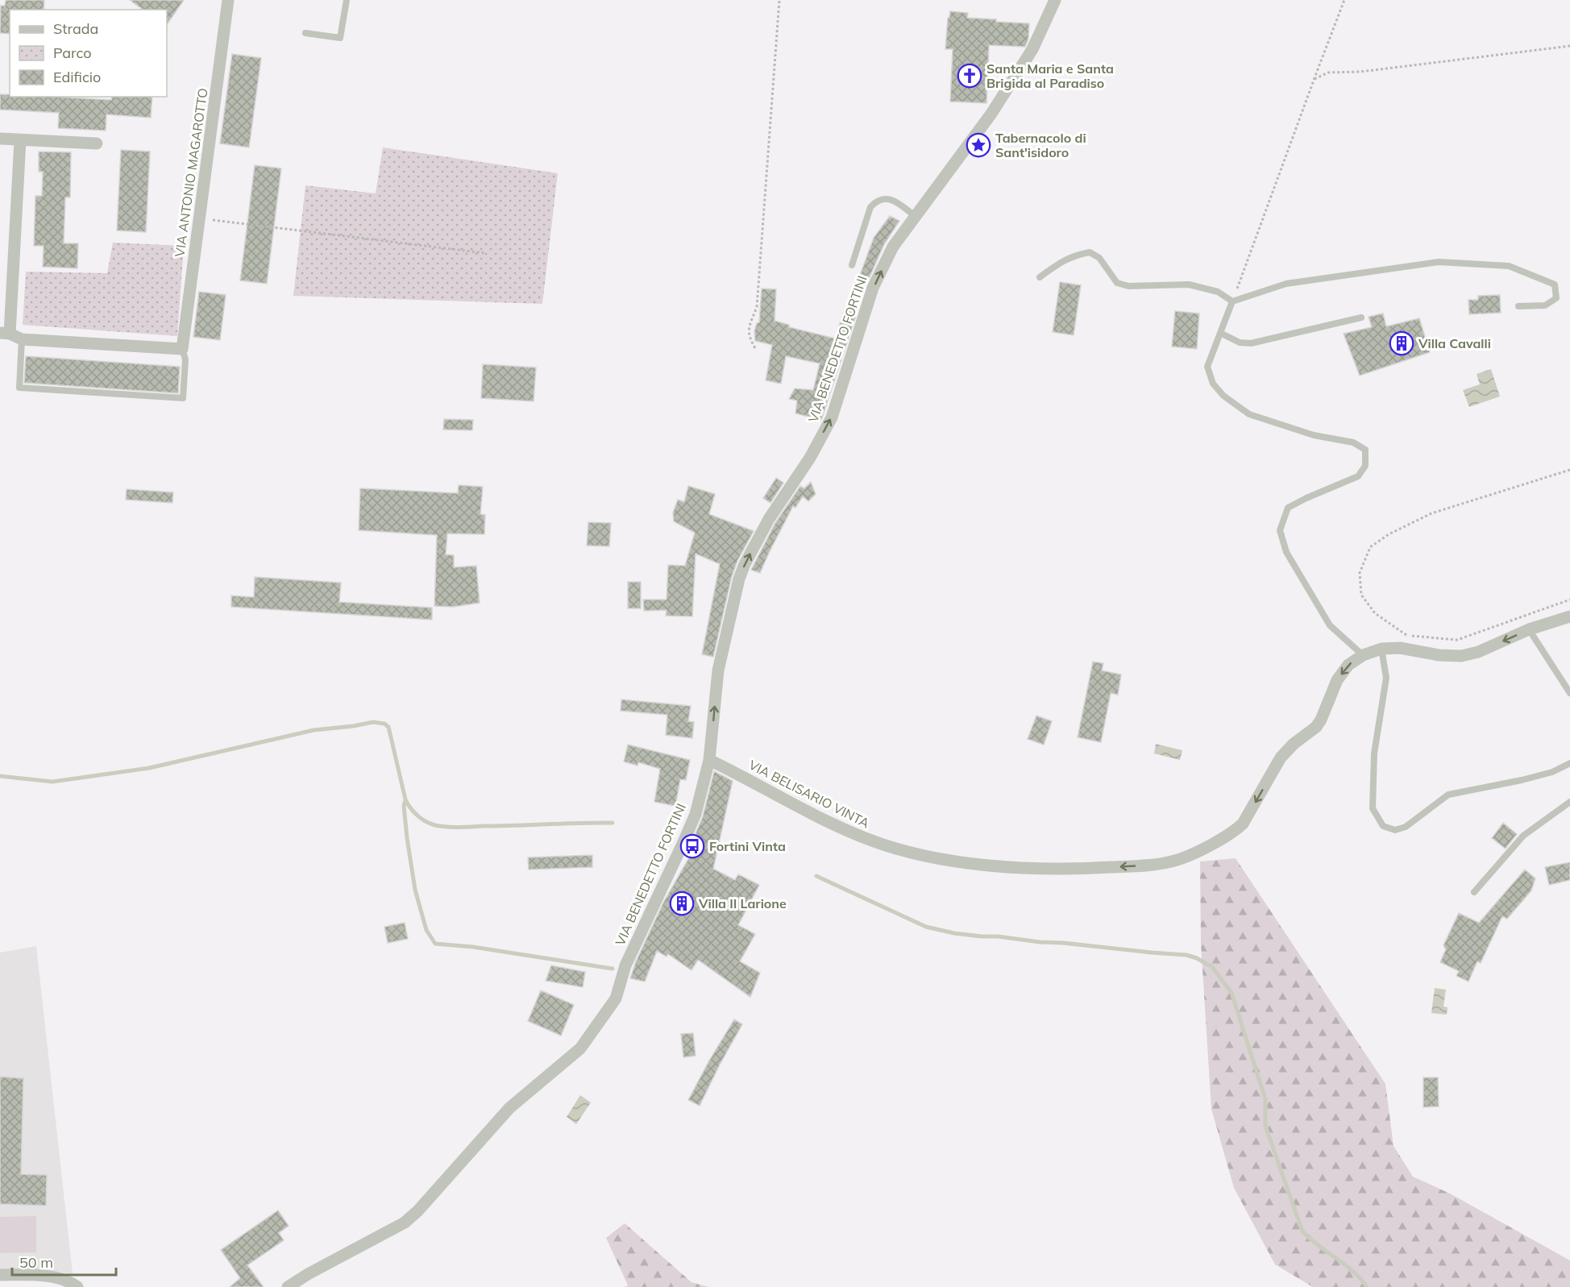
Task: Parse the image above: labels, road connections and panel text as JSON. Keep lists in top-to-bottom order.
{
  "streets": {
    "street": ["VIA ANTONIO MAGAROTTO", "VIA BENEDETTO FORTINI", "VIA BELISARIO VINTA"]
  },
  "crossings": [
    ["VIA BENEDETTO FORTINI", "VIA BELISARIO VINTA"]
  ],
  "one_way": ["VIA BENEDETTO FORTINI", "VIA BELISARIO VINTA"],
  "places": {
    "church": ["Santa Maria e Santa Brigida al Paradiso"],
    "place": ["Tabernacolo di Sant'isidoro"],
    "building": ["Villa Cavalli", "Villa Il Larione"],
    "bus stop": ["Fortini Vinta"]
  },
  "legend": ["Strada", "Parco", "Edificio"],
  "scale_bar": "50 m"
}
